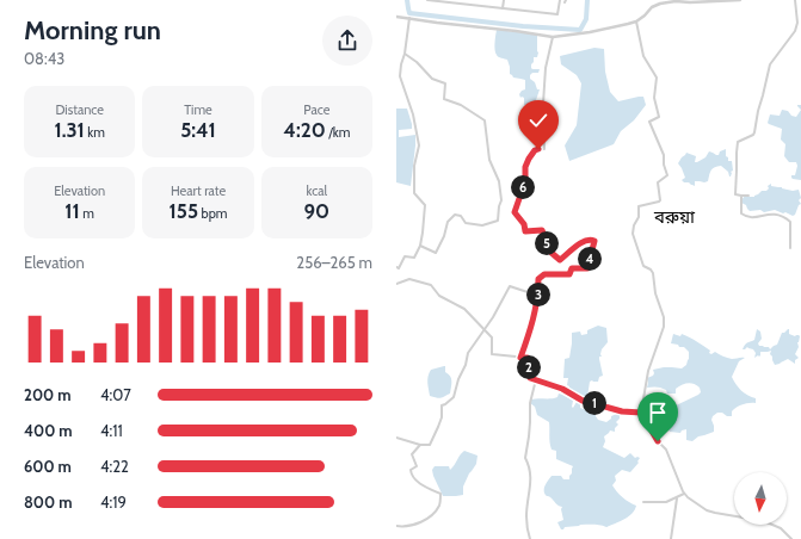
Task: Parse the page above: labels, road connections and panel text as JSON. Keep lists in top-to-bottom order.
{
  "districts": ["বরুয়া"],
  "north": "bottom",
  "page": {
    "heading": ["Morning run", "08:43"],
    "stats": [
      ["Distance", "1.31 km"],
      ["Time", "5:41"],
      ["Pace", "4:20 /km"],
      ["Elevation", "11 m"],
      ["Heart rate", "155 bpm"],
      ["kcal", "90"]
    ],
    "pins": [
      "6",
      "5",
      "4",
      "3",
      "2",
      "1"
    ],
    "chart": ["Elevation", "256–265 m"],
    "list": [
      {
        "name": "200 m",
        "note": "4:07"
      },
      {
        "name": "400 m",
        "note": "4:11"
      },
      {
        "name": "600 m",
        "note": "4:22"
      },
      {
        "name": "800 m",
        "note": "4:19"
      }
    ]
  }
}
